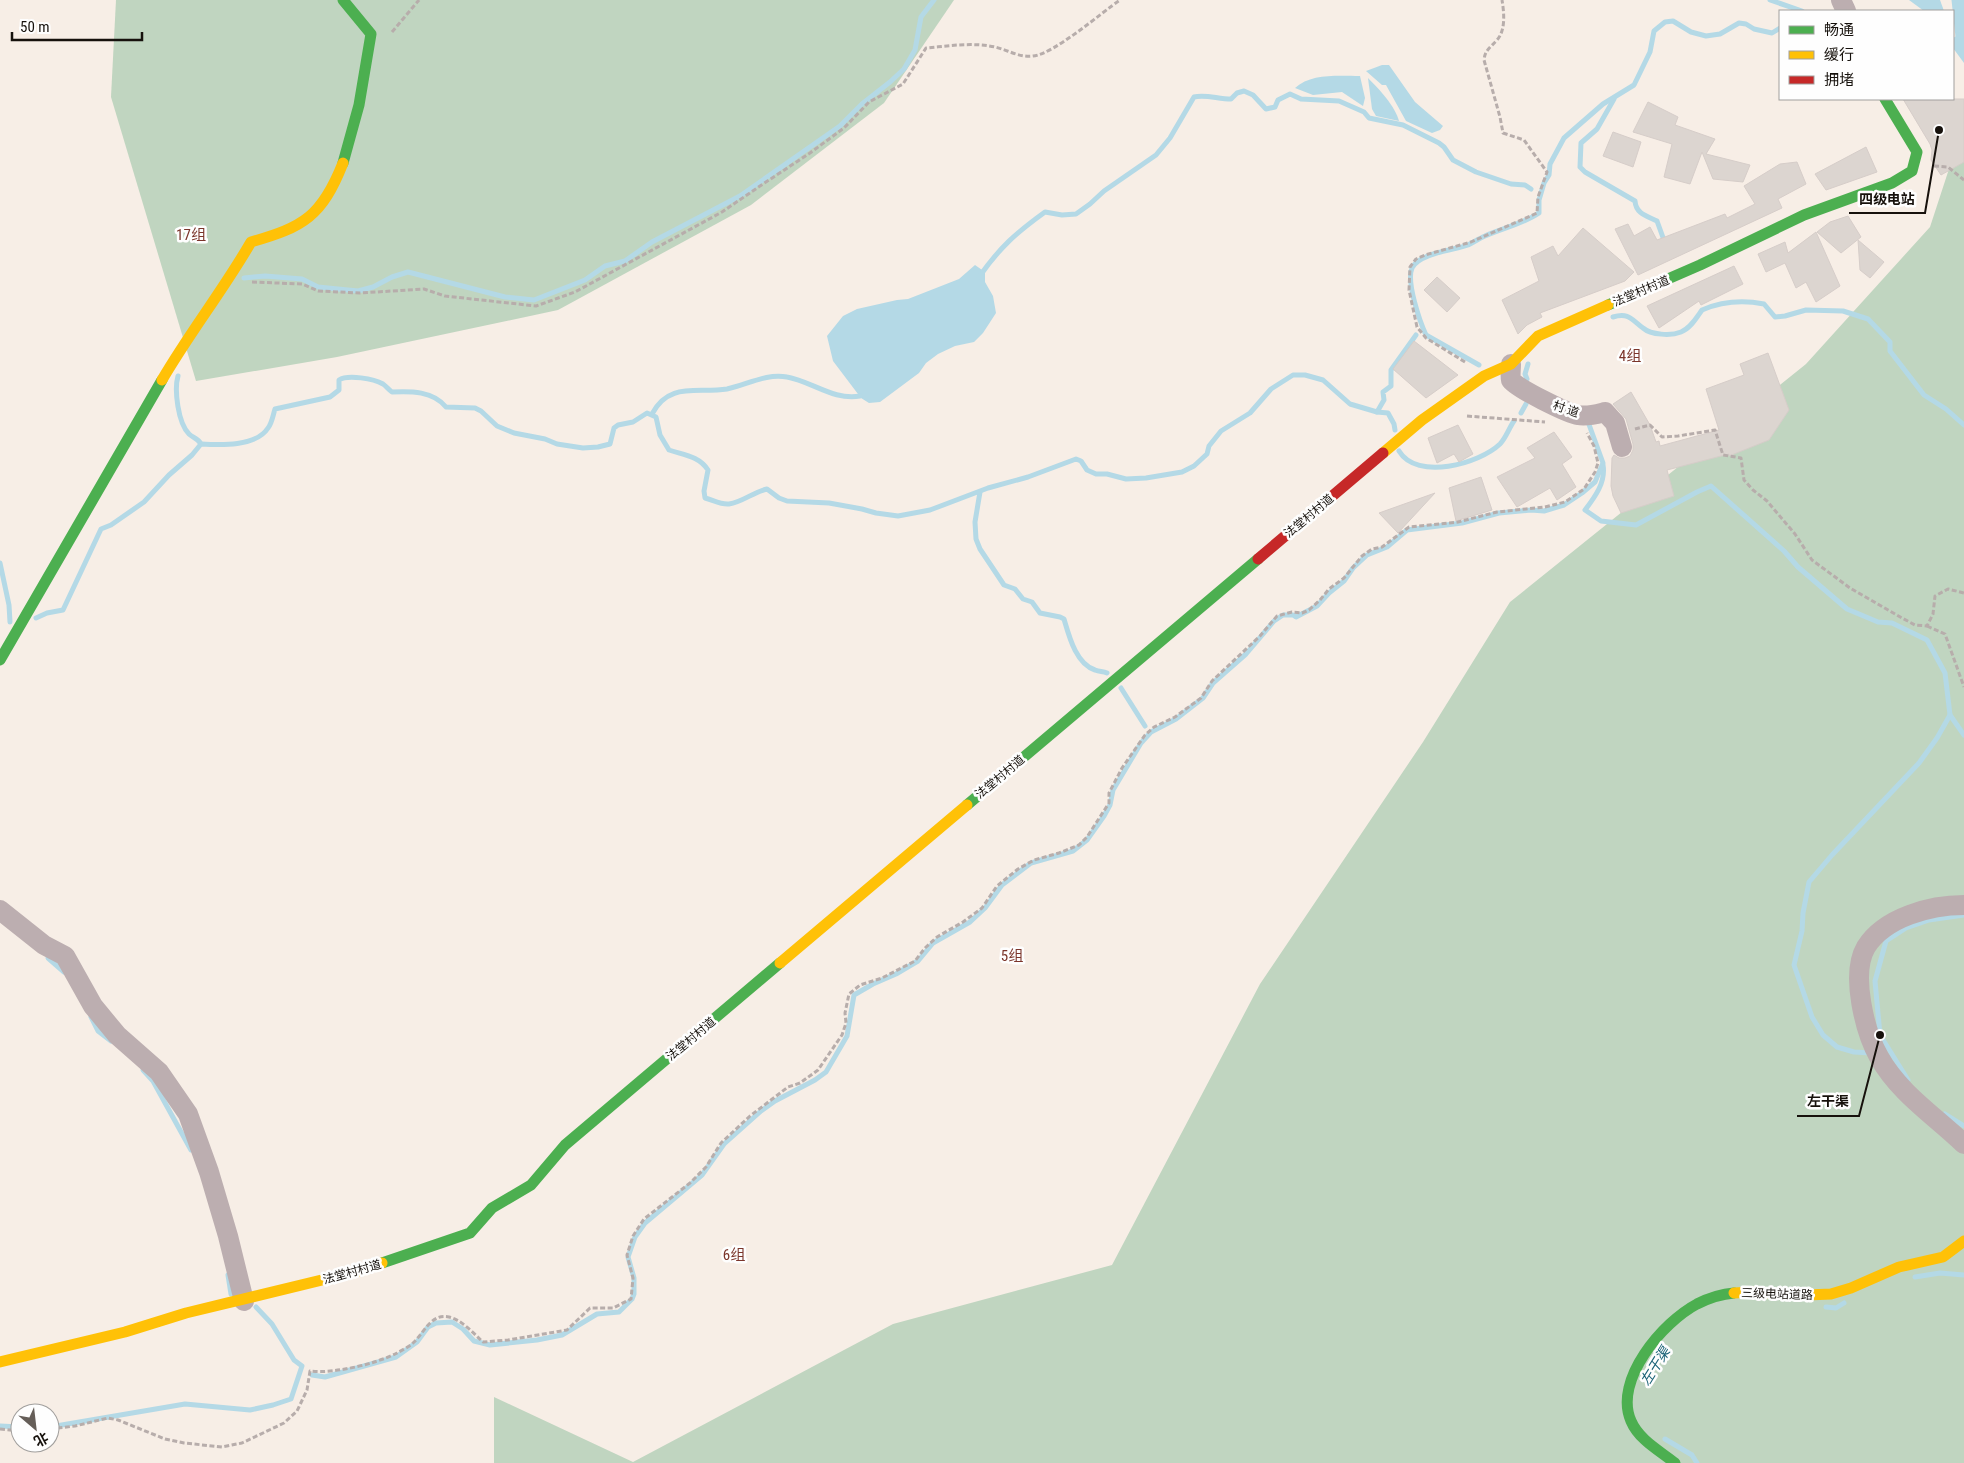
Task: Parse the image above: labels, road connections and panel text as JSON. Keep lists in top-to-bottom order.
{
  "streets": {
    "street": ["法堂村村道", "村 道", "三级电站道路"]
  },
  "crossings": [
    ["法堂村村道", "村 道"]
  ],
  "districts": [
    "17组",
    "4组",
    "5组",
    "6组"
  ],
  "water": ["左干渠"],
  "places": ["四级电站", "左干渠"],
  "legend": ["畅通", "缓行", "拥堵"],
  "scale_bar": "50 m",
  "north": "bottom right"
}
